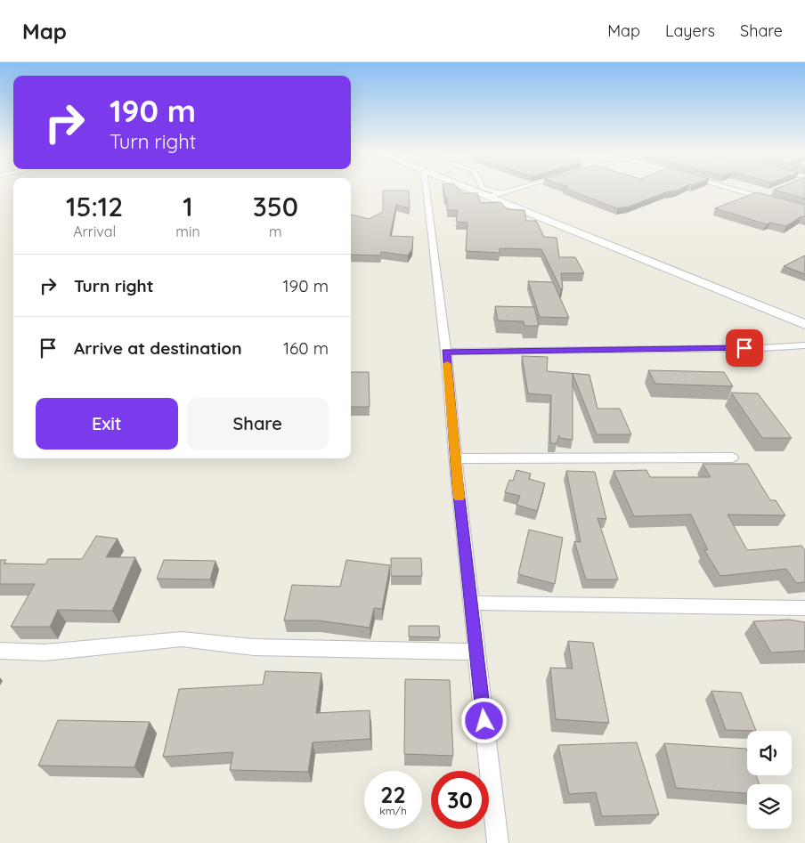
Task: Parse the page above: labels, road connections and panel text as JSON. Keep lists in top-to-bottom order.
{
  "page": {
    "header": "Map",
    "nav": ["Map", "Layers", "Share"],
    "turn": ["190 m", "Turn right"],
    "eta": [
      "15:12",
      "Arrival",
      "1",
      "min",
      "350",
      "m"
    ],
    "list": [
      {
        "name": "Turn right",
        "value": "190 m"
      },
      {
        "name": "Arrive at destination",
        "value": "160 m"
      }
    ],
    "buttons": ["Exit", "Share"],
    "speed": "22 km/h",
    "limit": "30"
  }
}
